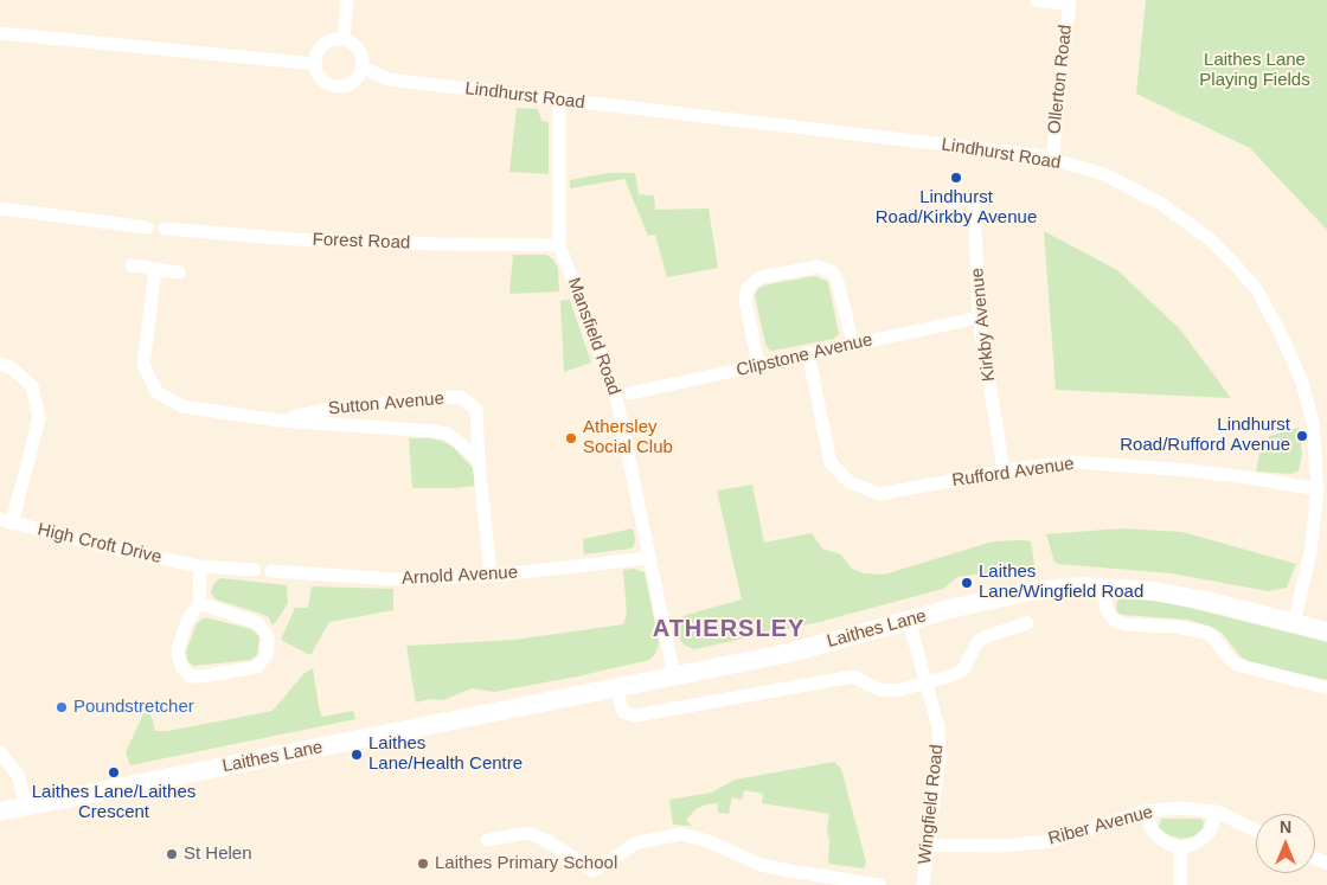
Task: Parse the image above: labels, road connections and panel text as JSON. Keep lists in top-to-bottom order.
{
  "streets": {
    "main road": ["Laithes Lane"],
    "street": [
      "Ollerton Road",
      "Lindhurst Road",
      "Forest Road",
      "Kirkby Avenue",
      "Mansfield Road",
      "Clipstone Avenue",
      "Sutton Avenue",
      "Rufford Avenue",
      "High Croft Drive",
      "Arnold Avenue",
      "Wingfield Road",
      "Riber Avenue"
    ]
  },
  "crossings": [
    ["Ollerton Road", "Lindhurst Road"],
    ["Lindhurst Road", "Mansfield Road"],
    ["Lindhurst Road", "Rufford Avenue"],
    ["Lindhurst Road", "Laithes Lane"],
    ["Forest Road", "Mansfield Road"],
    ["Kirkby Avenue", "Clipstone Avenue"],
    ["Kirkby Avenue", "Rufford Avenue"],
    ["Mansfield Road", "Arnold Avenue"],
    ["Mansfield Road", "Laithes Lane"],
    ["Clipstone Avenue", "Rufford Avenue"],
    ["Sutton Avenue", "Arnold Avenue"],
    ["Laithes Lane", "Wingfield Road"],
    ["Wingfield Road", "Riber Avenue"]
  ],
  "districts": ["ATHERSLEY"],
  "parks": ["Laithes Lane Playing Fields"],
  "places": [
    "Lindhurst Road/Kirkby Avenue",
    "Lindhurst Road/Rufford Avenue",
    "Athersley Social Club",
    "Laithes Lane/Wingfield Road",
    "Poundstretcher",
    "Laithes Lane/Health Centre",
    "Laithes Lane/Laithes Crescent",
    "St Helen",
    "Laithes Primary School"
  ],
  "north": "top"
}
